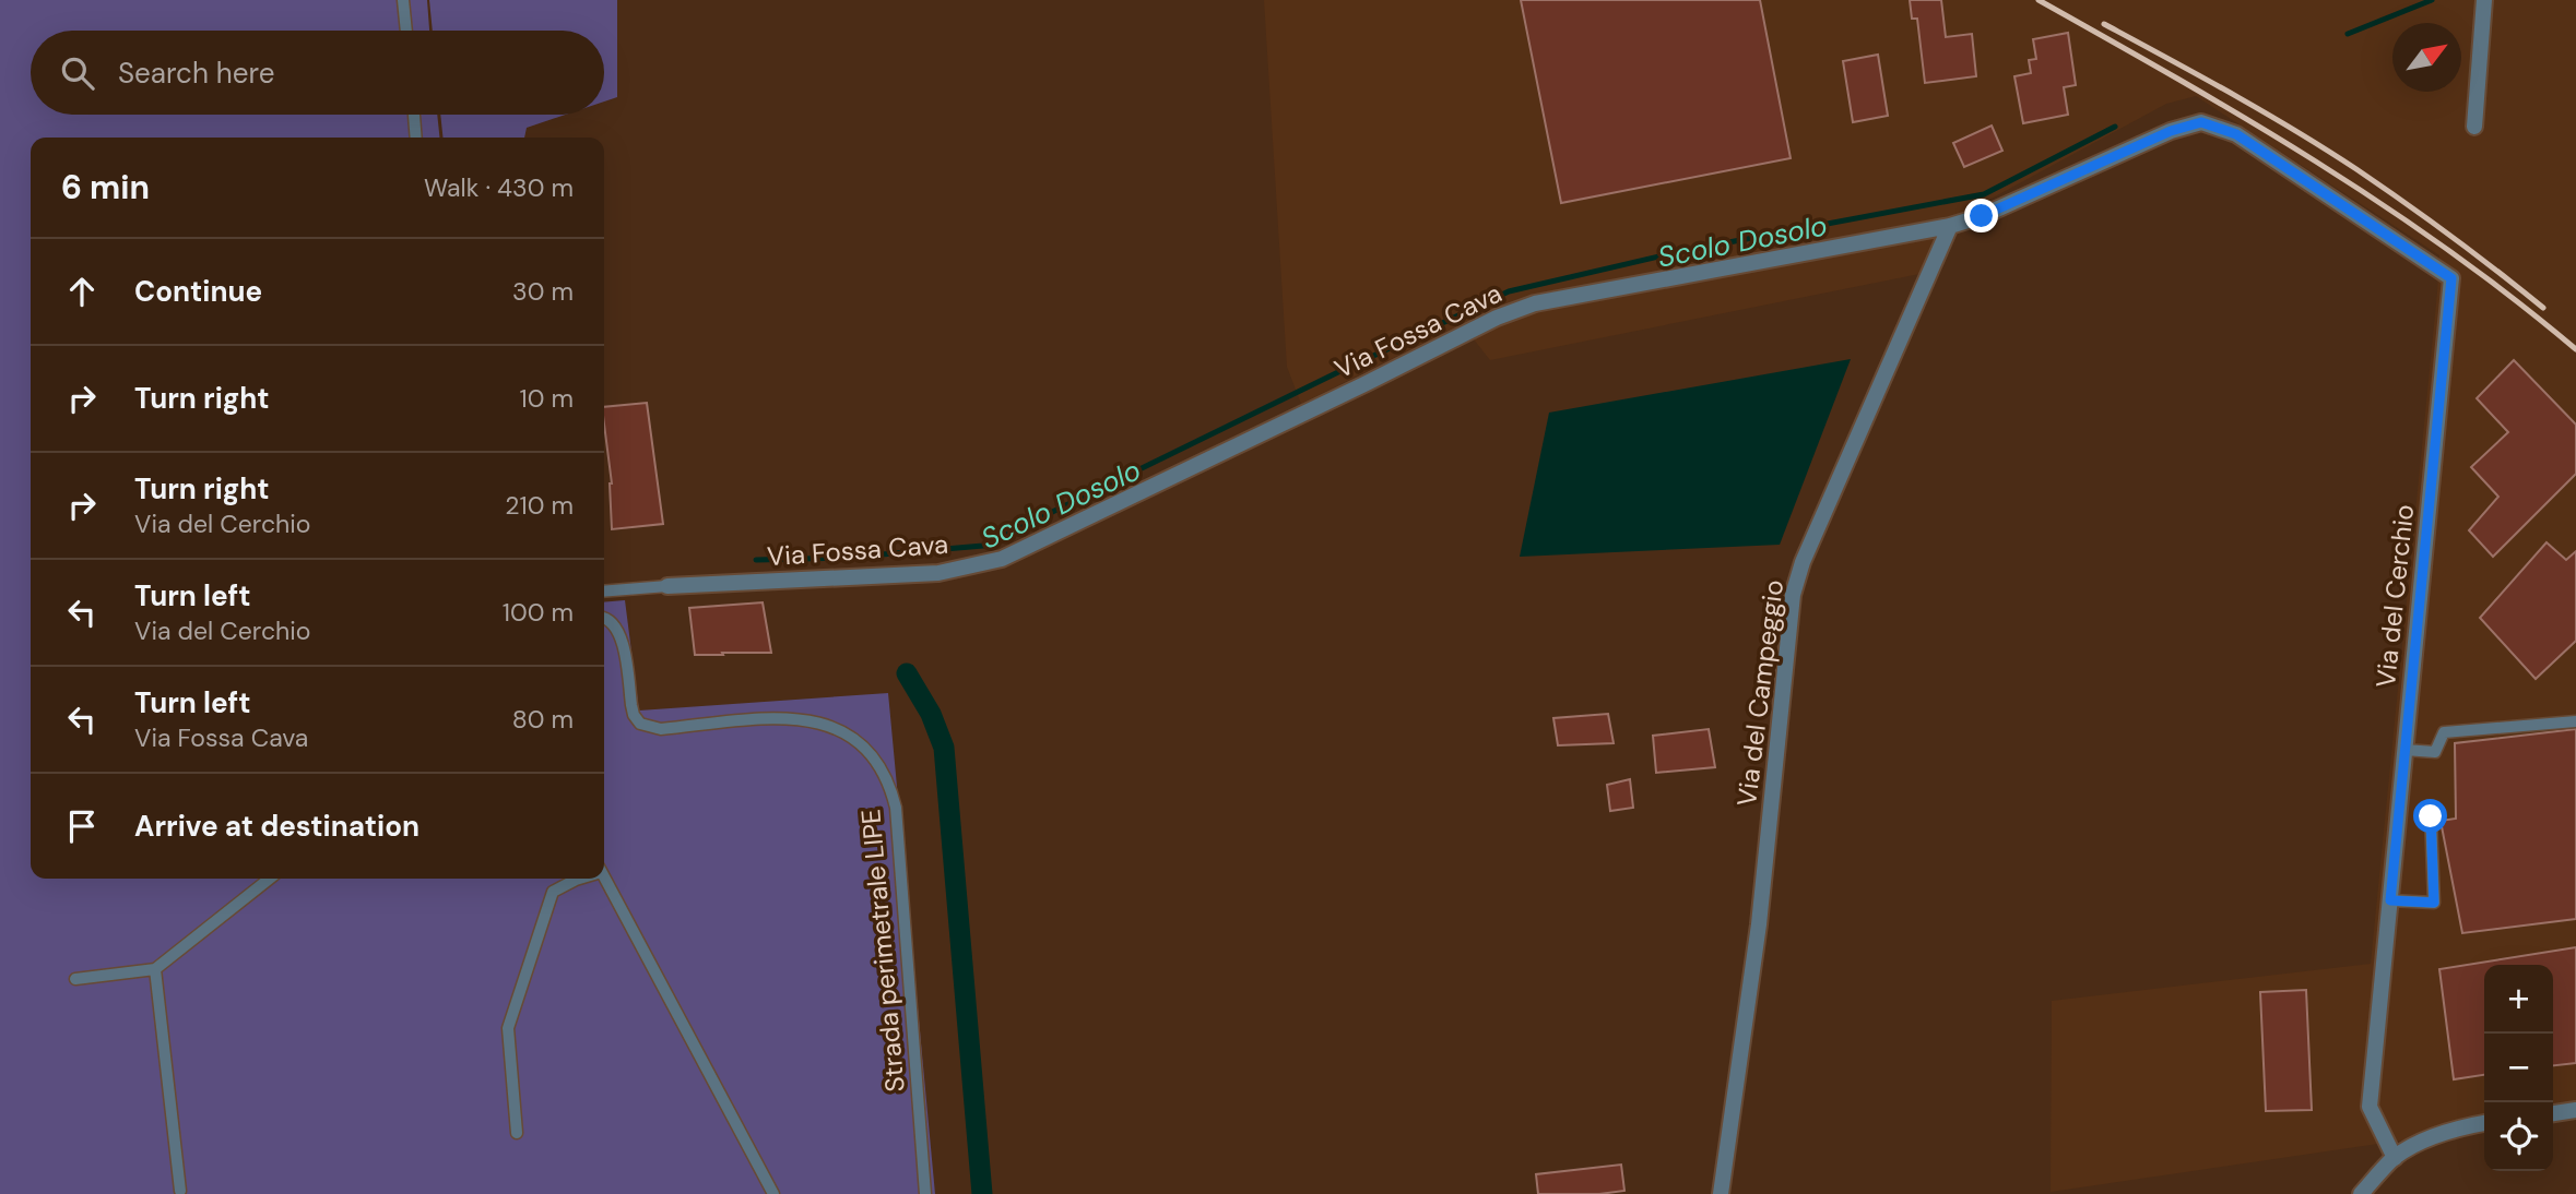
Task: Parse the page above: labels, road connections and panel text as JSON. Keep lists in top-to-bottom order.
{
  "streets": {
    "street": ["Via Fossa Cava", "Via del Cerchio", "Via del Campeggio"],
    "lane": ["Strada perimetrale LIPE"]
  },
  "crossings": [
    ["Via Fossa Cava", "Via del Cerchio"],
    ["Via Fossa Cava", "Via del Campeggio"]
  ],
  "water": ["Scolo Dosolo"],
  "north": "top right",
  "page": {
    "search": "Search here",
    "heading": ["6 min", "Walk · 430 m"],
    "list": [
      ["Continue", "30 m"],
      ["Turn right", "10 m"],
      ["Turn right", "Via del Cerchio", "210 m"],
      ["Turn left", "Via del Cerchio", "100 m"],
      ["Turn left", "Via Fossa Cava", "80 m"],
      "Arrive at destination"
    ],
    "map_buttons": ["+", "−"]
  }
}
